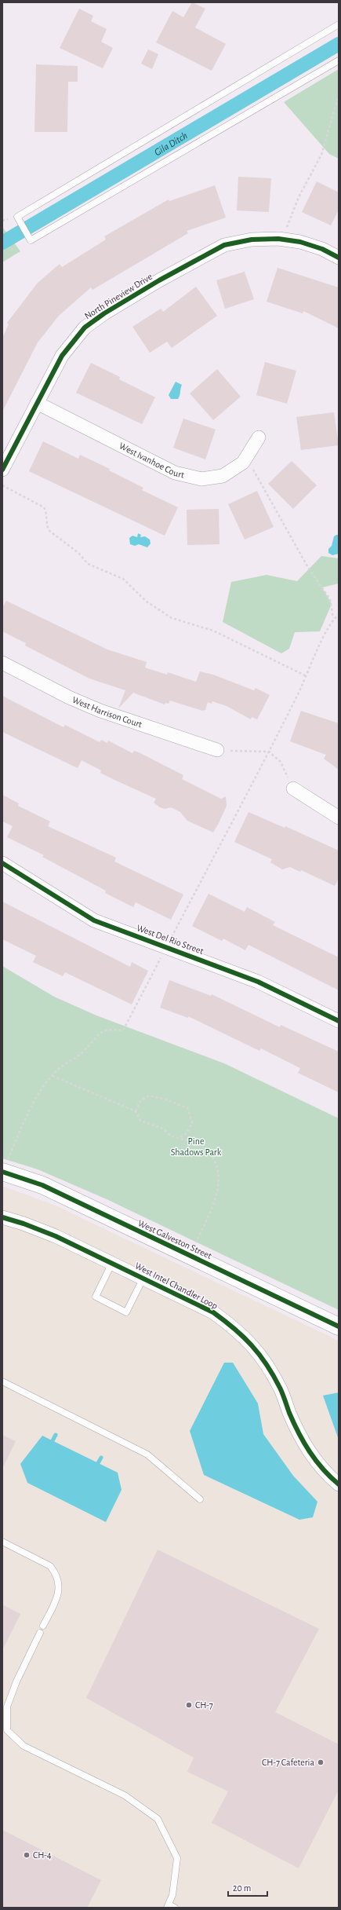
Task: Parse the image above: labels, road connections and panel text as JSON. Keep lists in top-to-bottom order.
{
  "streets": {
    "street": [
      "North Pineview Drive",
      "West Ivanhoe Court",
      "West Harrison Court",
      "West Del Rio Street",
      "West Galveston Street",
      "West Intel Chandler Loop"
    ]
  },
  "crossings": [
    ["North Pineview Drive", "West Ivanhoe Court"]
  ],
  "water": ["Gila Ditch"],
  "parks": ["Pine Shadows Park"],
  "places": ["CH-7", "CH-7 Cafeteria", "CH-4"],
  "scale_bar": "20 m"
}
